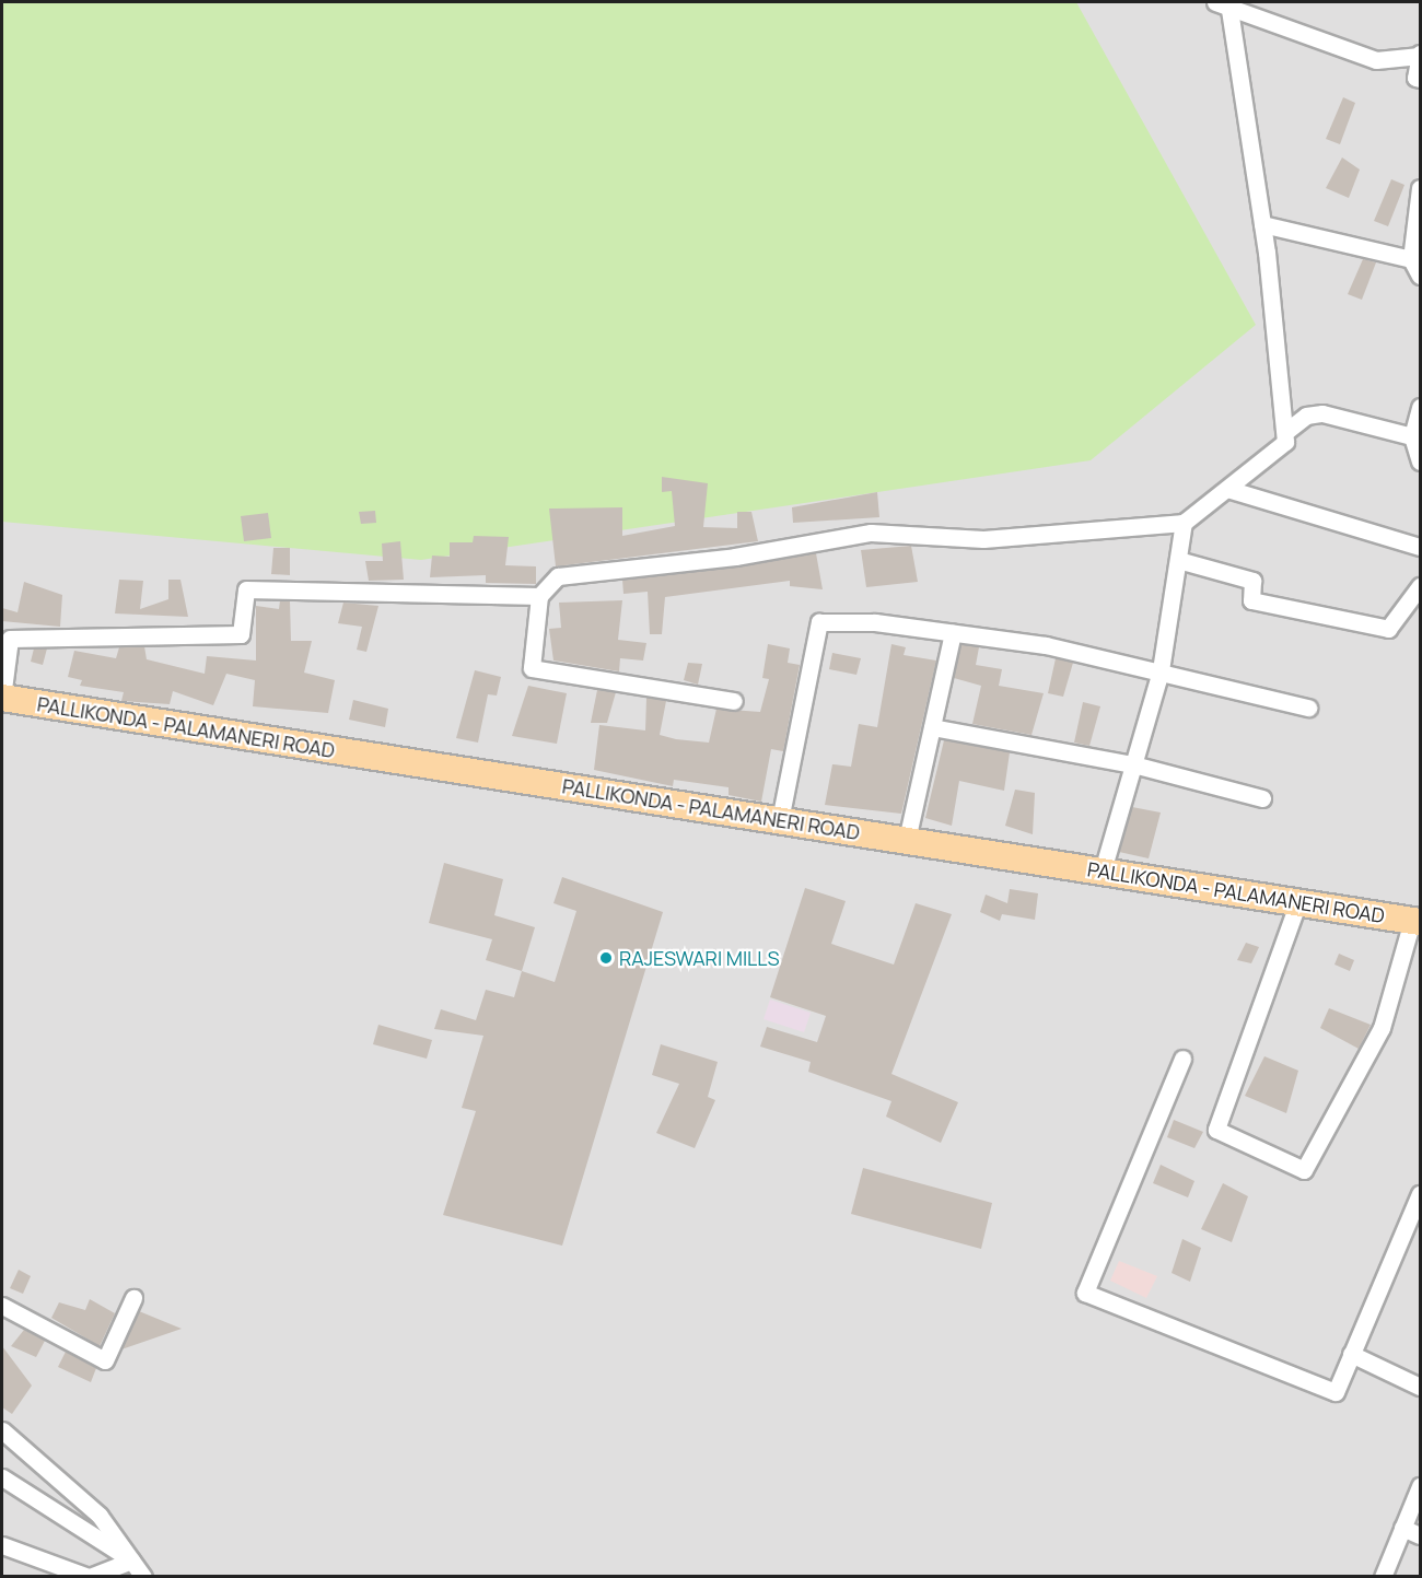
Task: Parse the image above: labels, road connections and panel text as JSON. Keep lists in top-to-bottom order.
{
  "streets": {
    "main road": ["PALLIKONDA - PALAMANERI ROAD"]
  },
  "places": ["RAJESWARI MILLS"]
}
